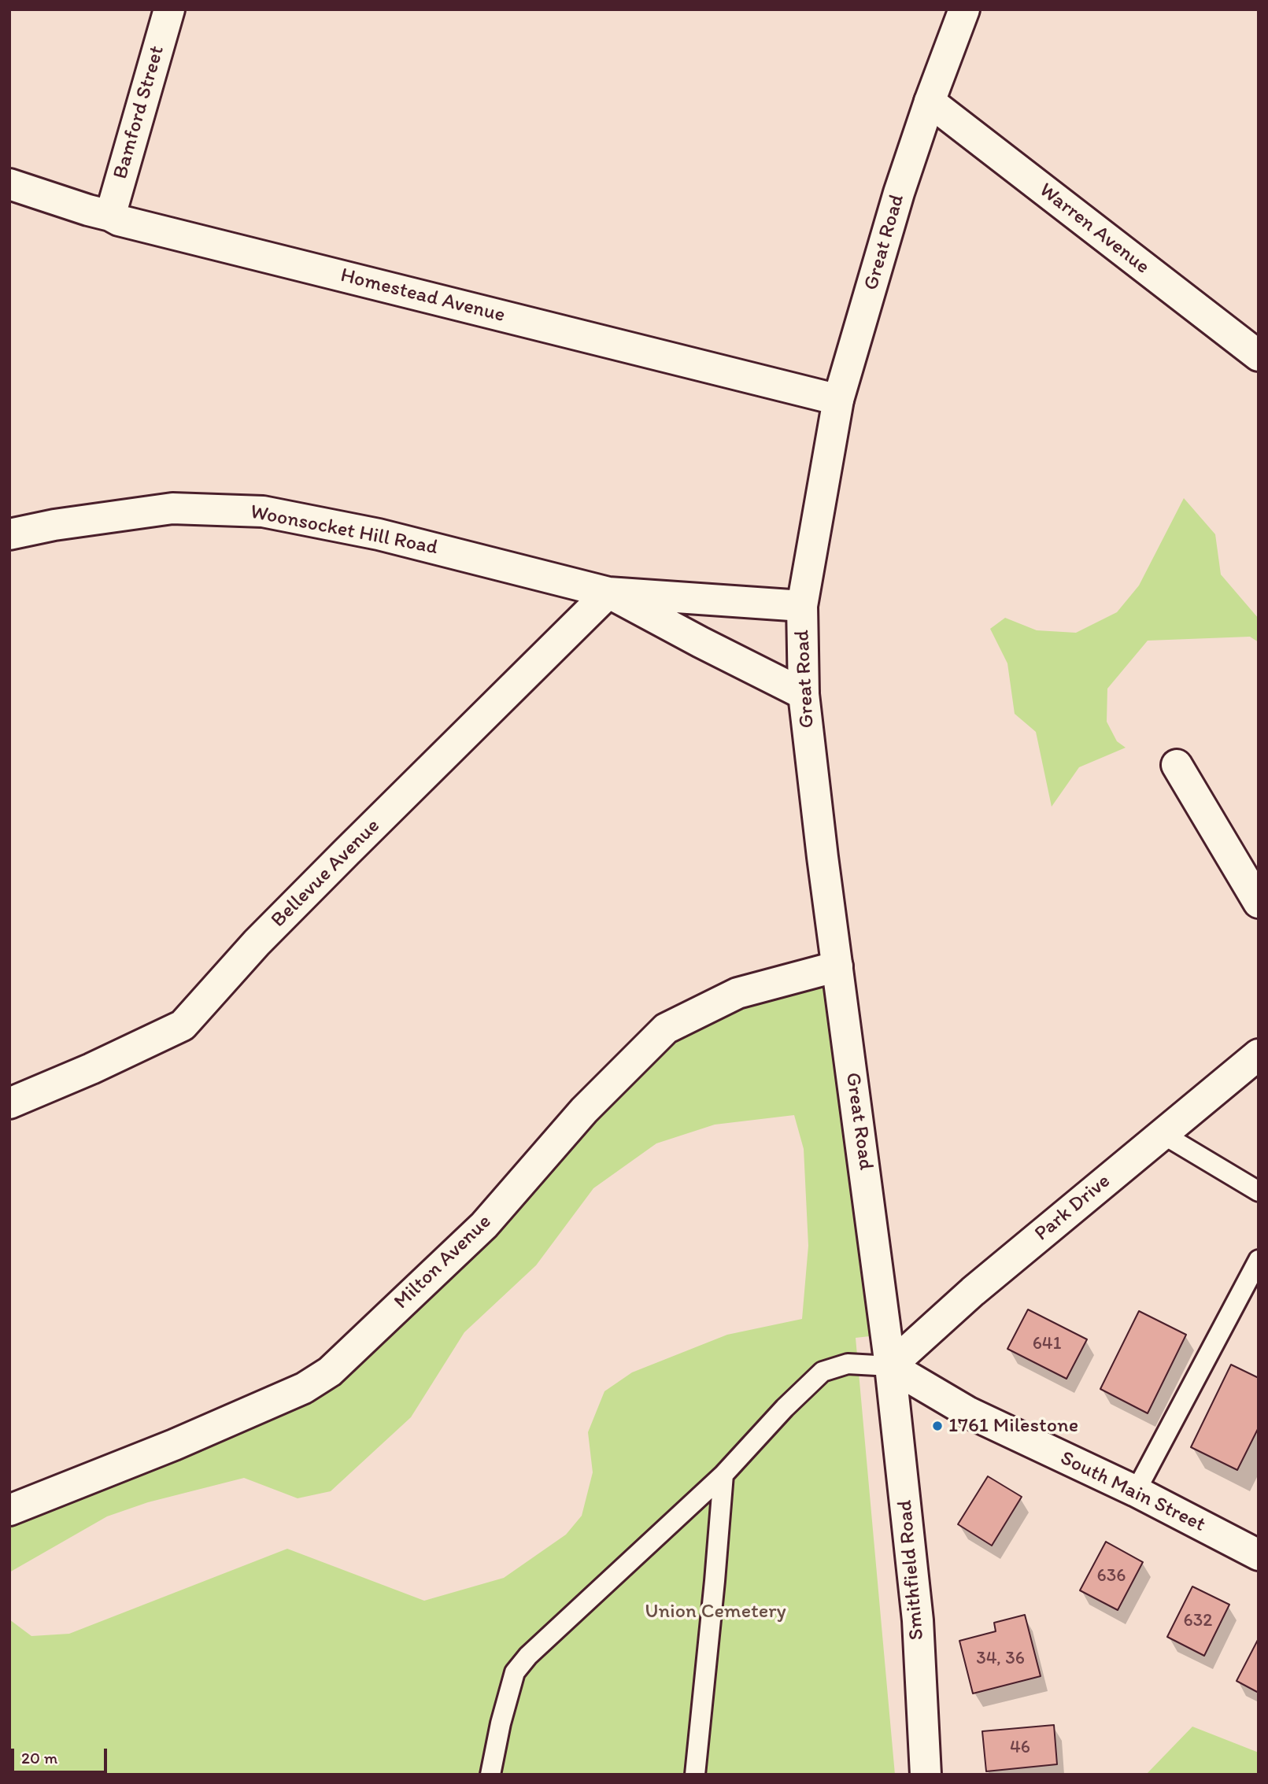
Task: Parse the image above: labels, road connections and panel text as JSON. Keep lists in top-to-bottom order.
{
  "streets": {
    "street": [
      "Bamford Street",
      "Warren Avenue",
      "Great Road",
      "Homestead Avenue",
      "Woonsocket Hill Road",
      "Bellevue Avenue",
      "Park Drive",
      "Milton Avenue",
      "South Main Street",
      "Smithfield Road"
    ]
  },
  "crossings": [
    ["Bamford Street", "Homestead Avenue"],
    ["Warren Avenue", "Great Road"],
    ["Great Road", "Homestead Avenue"],
    ["Great Road", "Woonsocket Hill Road"],
    ["Great Road", "Park Drive"],
    ["Great Road", "Milton Avenue"],
    ["Great Road", "South Main Street"],
    ["Great Road", "Smithfield Road"],
    ["Woonsocket Hill Road", "Bellevue Avenue"],
    ["Park Drive", "South Main Street"],
    ["Park Drive", "Smithfield Road"],
    ["South Main Street", "Smithfield Road"]
  ],
  "parks": ["Union Cemetery"],
  "places": ["1761 Milestone"],
  "house_numbers": [
    "641",
    "636",
    "632",
    "34, 36",
    "46"
  ],
  "scale_bar": "20 m"
}
